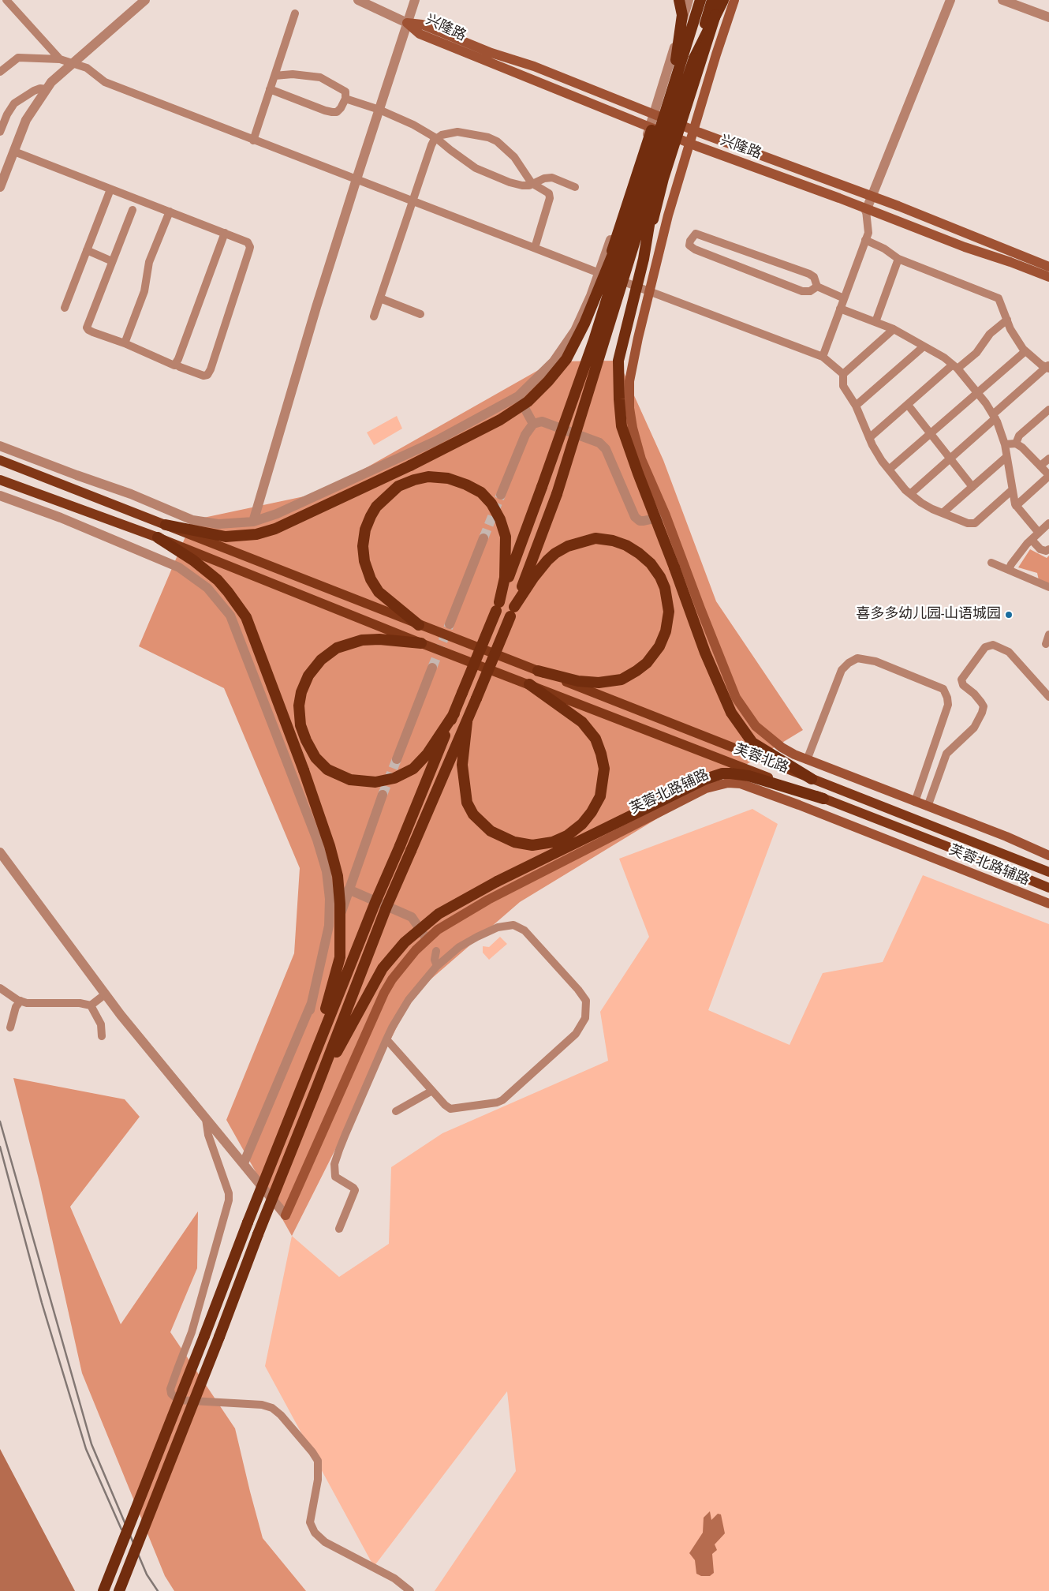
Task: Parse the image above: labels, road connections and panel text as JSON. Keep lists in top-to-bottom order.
{
  "streets": {
    "main road": ["兴隆路", "芙蓉北路", "芙蓉北路辅路"]
  },
  "places": ["喜多多幼儿园-山语城园"]
}
